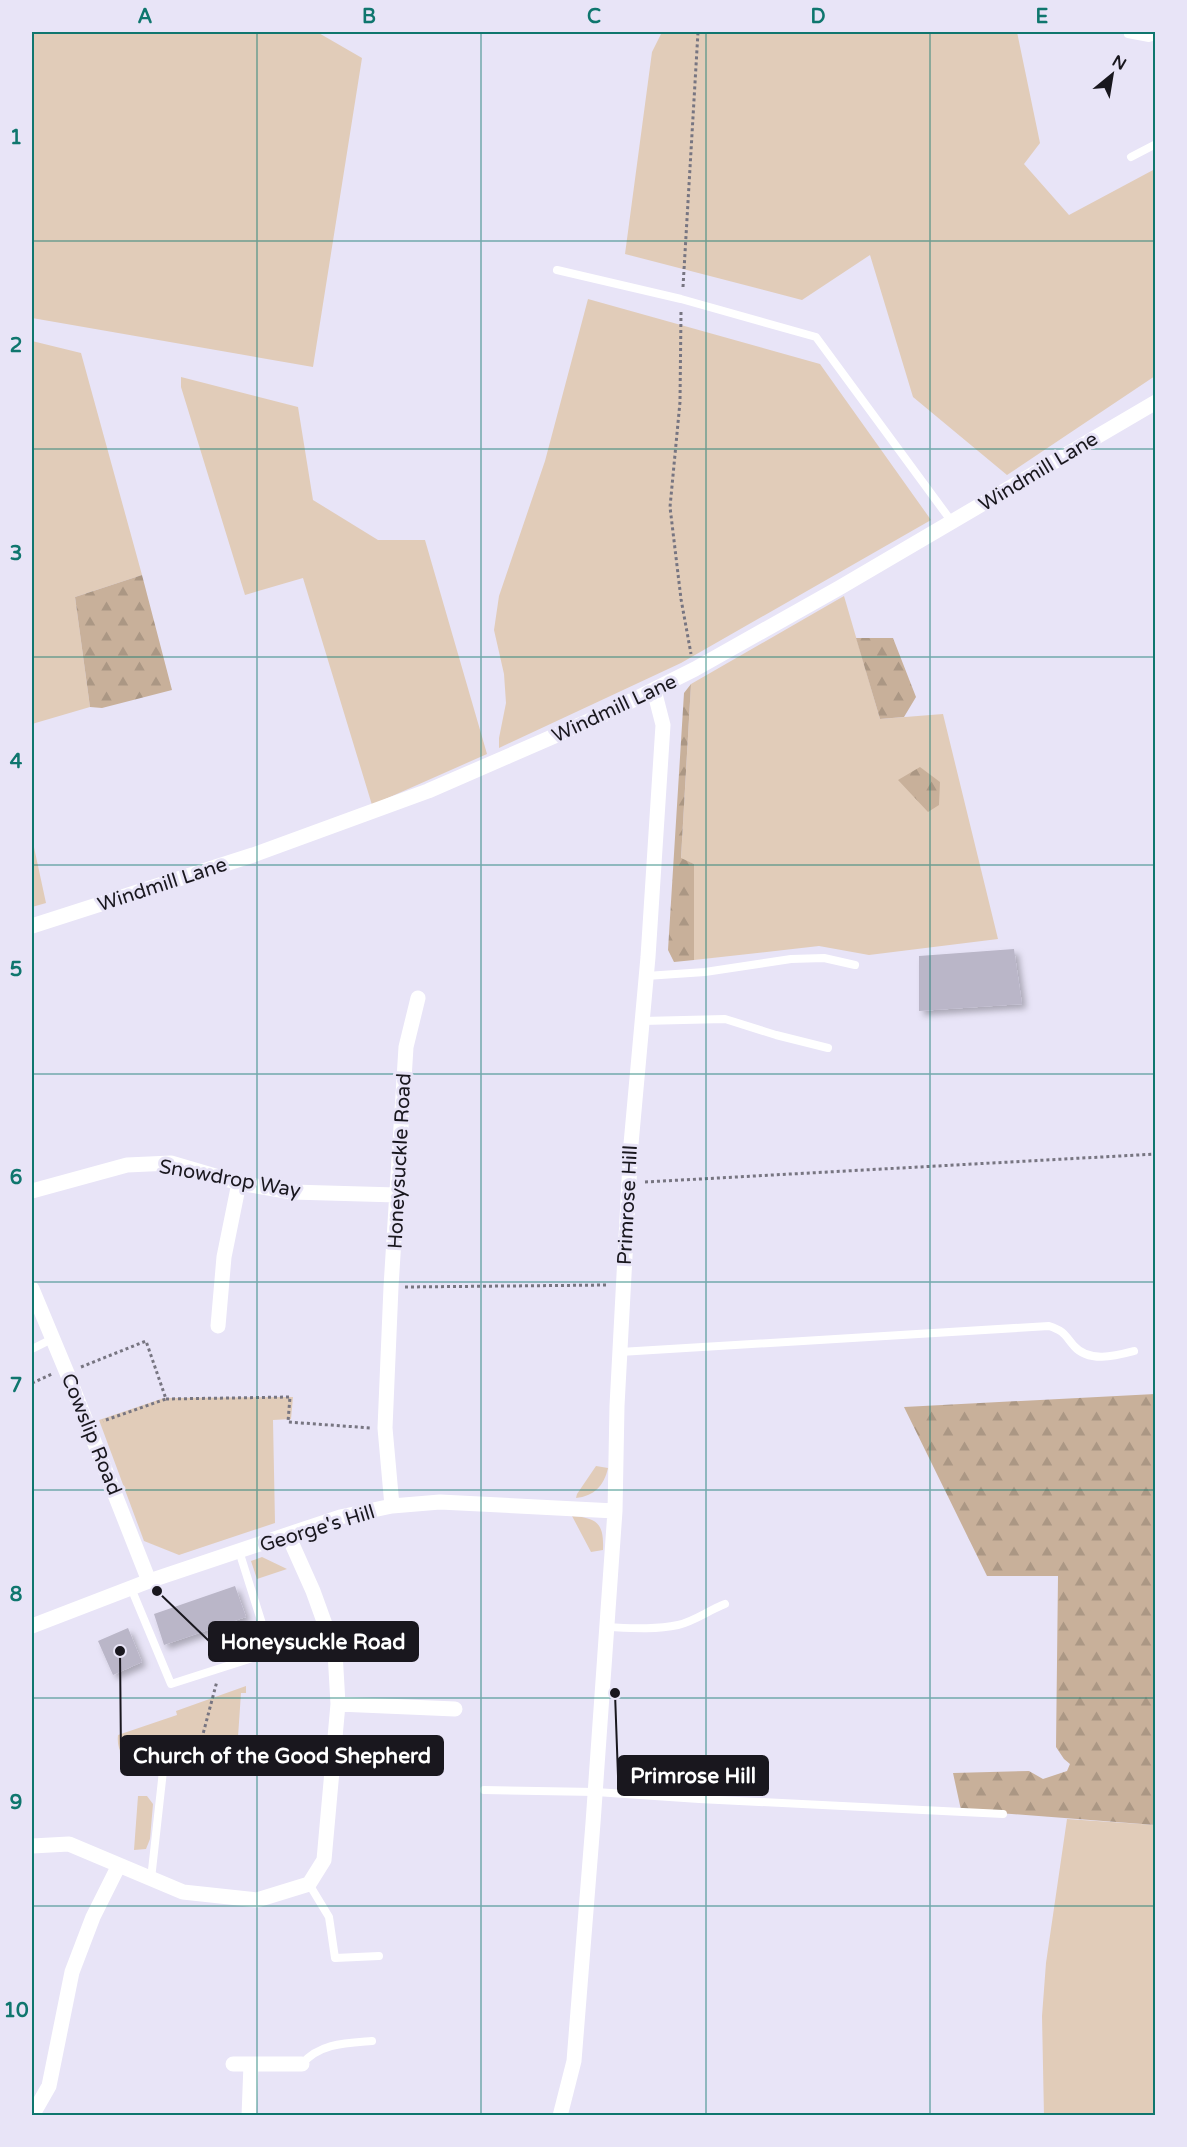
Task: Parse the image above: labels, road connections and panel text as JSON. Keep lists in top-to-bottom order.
{
  "streets": {
    "street": [
      "Windmill Lane",
      "Honeysuckle Road",
      "Snowdrop Way",
      "Primrose Hill",
      "Cowslip Road",
      "George's Hill"
    ]
  },
  "crossings": [
    ["Windmill Lane", "Primrose Hill"],
    ["Honeysuckle Road", "Snowdrop Way"],
    ["Honeysuckle Road", "George's Hill"],
    ["Primrose Hill", "George's Hill"],
    ["Cowslip Road", "George's Hill"]
  ],
  "places": ["Honeysuckle Road", "Church of the Good Shepherd", "Primrose Hill"],
  "north": "top right",
  "grid": {
    "columns": [
      "A",
      "B",
      "C",
      "D",
      "E"
    ],
    "rows": [
      "1",
      "2",
      "3",
      "4",
      "5",
      "6",
      "7",
      "8",
      "9",
      "10"
    ]
  }
}
